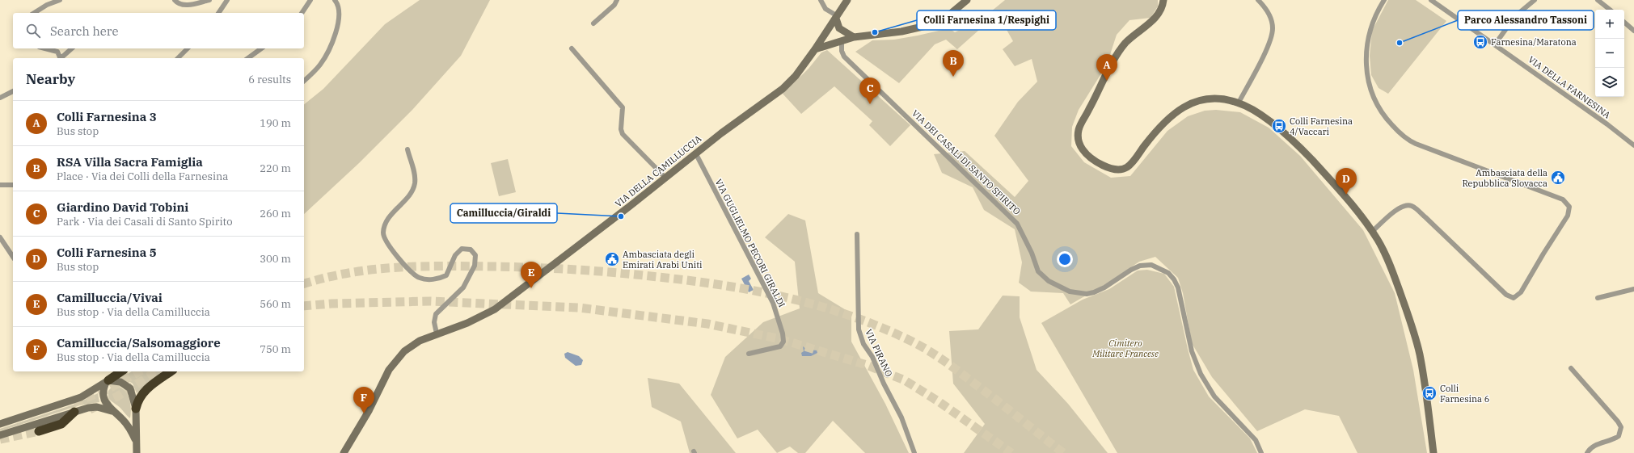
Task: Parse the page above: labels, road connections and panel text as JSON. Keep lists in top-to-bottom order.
{
  "streets": {
    "street": [
      "VIA DELLA FARNESINA",
      "VIA DEI CASALI DI SANTO SPIRITO",
      "VIA DELLA CAMILLUCCIA",
      "VIA GUGLIELMO PECORI GIRALDI",
      "VIA PIRANO"
    ]
  },
  "crossings": [
    ["VIA DELLA CAMILLUCCIA", "VIA GUGLIELMO PECORI GIRALDI"]
  ],
  "parks": ["Cimitero Militare Francese"],
  "places": {
    "other": ["Colli Farnesina 1/Respighi", "Parco Alessandro Tassoni", "Camilluccia/Giraldi"],
    "bus stop": ["Farnesina/Maratona", "Colli Farnesina 4/Vaccari", "Colli Farnesina 6"],
    "public building": ["Ambasciata della Repubblica Slovacca", "Ambasciata degli Emirati Arabi Uniti"]
  },
  "page": {
    "map_buttons": ["+", "−"],
    "search": "Search here",
    "pins": [
      "B",
      "A",
      "C",
      "D",
      "E",
      "F"
    ],
    "heading": ["Nearby", "6 results"],
    "list": [
      {
        "mark": "A",
        "name": "Colli Farnesina 3",
        "note": "Bus stop",
        "value": "190 m"
      },
      {
        "mark": "B",
        "name": "RSA Villa Sacra Famiglia",
        "note": "Place · Via dei Colli della Farnesina",
        "value": "220 m"
      },
      {
        "mark": "C",
        "name": "Giardino David Tobini",
        "note": "Park · Via dei Casali di Santo Spirito",
        "value": "260 m"
      },
      {
        "mark": "D",
        "name": "Colli Farnesina 5",
        "note": "Bus stop",
        "value": "300 m"
      },
      {
        "mark": "E",
        "name": "Camilluccia/Vivai",
        "note": "Bus stop · Via della Camilluccia",
        "value": "560 m"
      },
      {
        "mark": "F",
        "name": "Camilluccia/Salsomaggiore",
        "note": "Bus stop · Via della Camilluccia",
        "value": "750 m"
      }
    ]
  }
}
